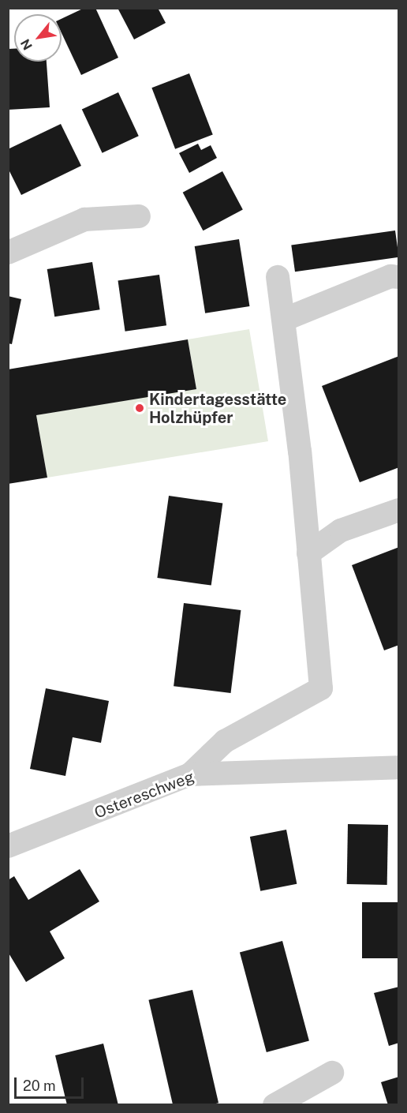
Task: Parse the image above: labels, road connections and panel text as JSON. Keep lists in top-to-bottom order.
{
  "streets": {
    "street": ["Ostereschweg"]
  },
  "places": ["Kindertagesstätte Holzhüpfer"],
  "scale_bar": "20 m",
  "north": "bottom left"
}
